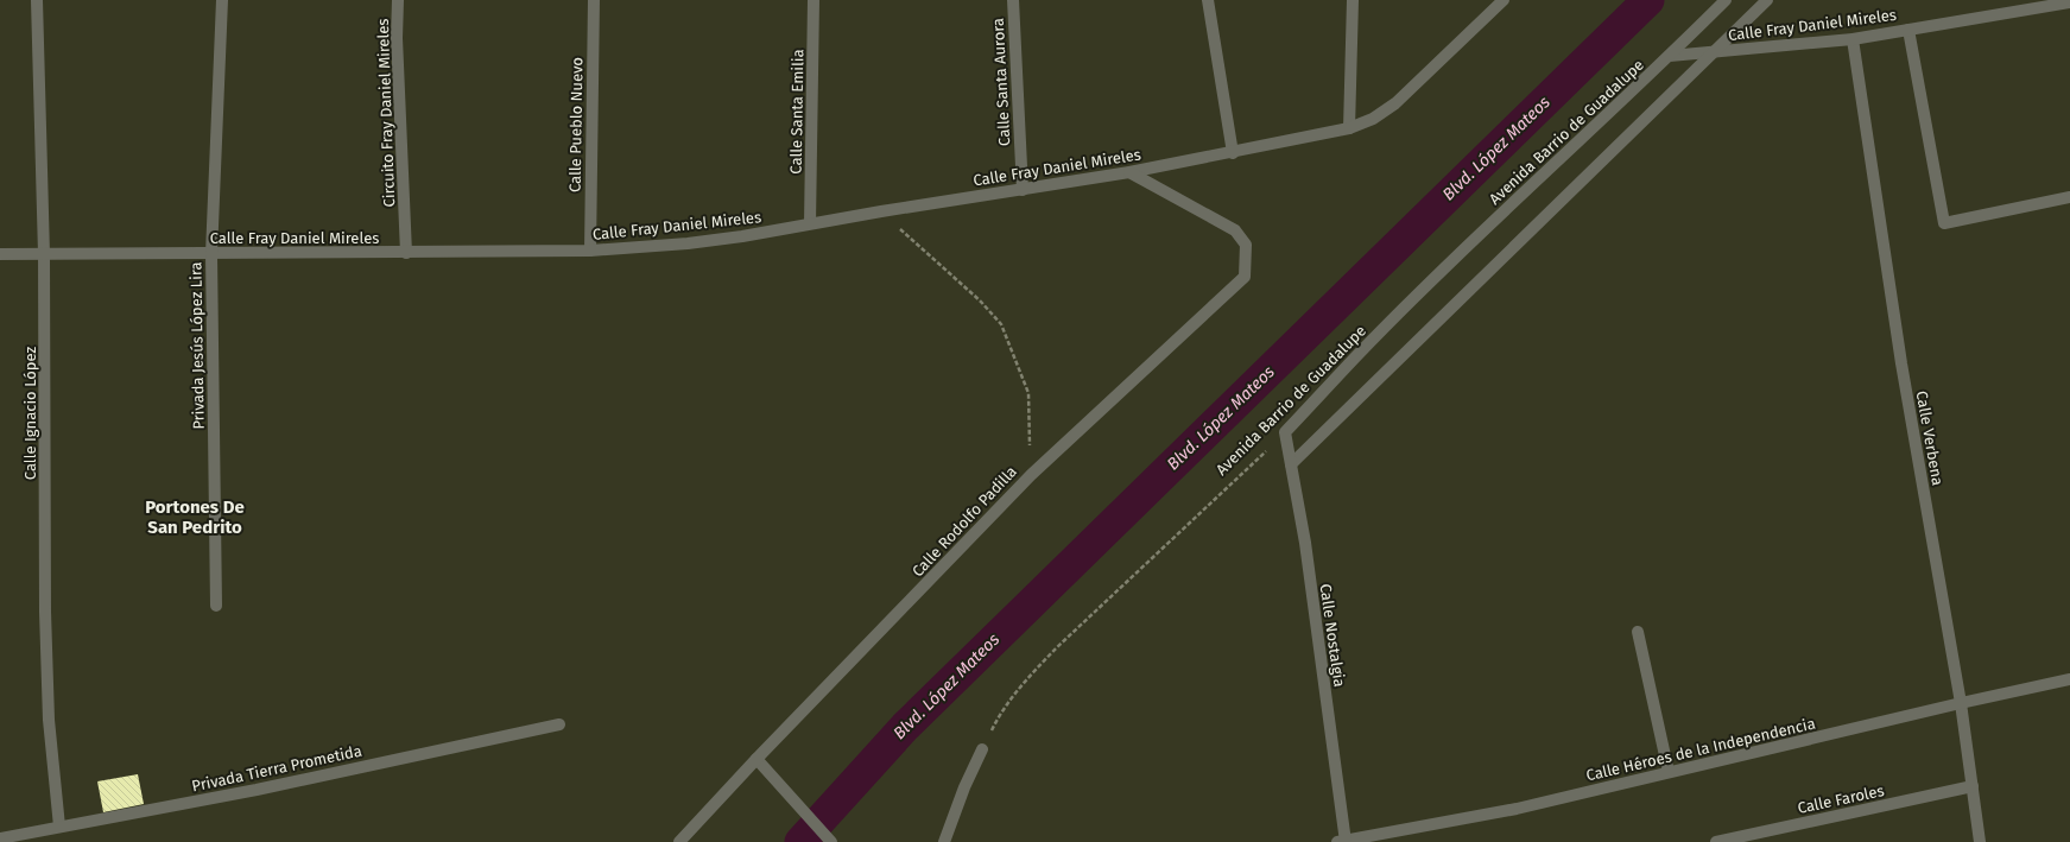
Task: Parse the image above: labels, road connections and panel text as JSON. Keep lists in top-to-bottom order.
{
  "streets": {
    "street": [
      "Calle Fray Daniel Mireles",
      "Calle Santa Aurora",
      "Calle Santa Emilia",
      "Circuito Fray Daniel Mireles",
      "Calle Pueblo Nuevo",
      "Avenida Barrio de Guadalupe",
      "Privada Jesús López Lira",
      "Calle Ignacio López",
      "Calle Verbena",
      "Calle Rodolfo Padilla",
      "Calle Nostalgia",
      "Calle Héroes de la Independencia",
      "Privada Tierra Prometida",
      "Calle Faroles"
    ]
  },
  "crossings": [
    ["Calle Fray Daniel Mireles", "Calle Santa Aurora"],
    ["Calle Fray Daniel Mireles", "Calle Santa Emilia"],
    ["Calle Fray Daniel Mireles", "Circuito Fray Daniel Mireles"],
    ["Calle Fray Daniel Mireles", "Calle Pueblo Nuevo"],
    ["Calle Fray Daniel Mireles", "Avenida Barrio de Guadalupe"],
    ["Calle Fray Daniel Mireles", "Privada Jesús López Lira"],
    ["Calle Fray Daniel Mireles", "Calle Ignacio López"],
    ["Calle Fray Daniel Mireles", "Calle Verbena"],
    ["Calle Fray Daniel Mireles", "Calle Rodolfo Padilla"],
    ["Avenida Barrio de Guadalupe", "Calle Nostalgia"],
    ["Calle Ignacio López", "Privada Tierra Prometida"],
    ["Calle Verbena", "Calle Héroes de la Independencia"],
    ["Calle Verbena", "Calle Faroles"],
    ["Calle Nostalgia", "Calle Héroes de la Independencia"]
  ],
  "districts": ["Portones De San Pedrito"],
  "water": ["Blvd. López Mateos"]
}
